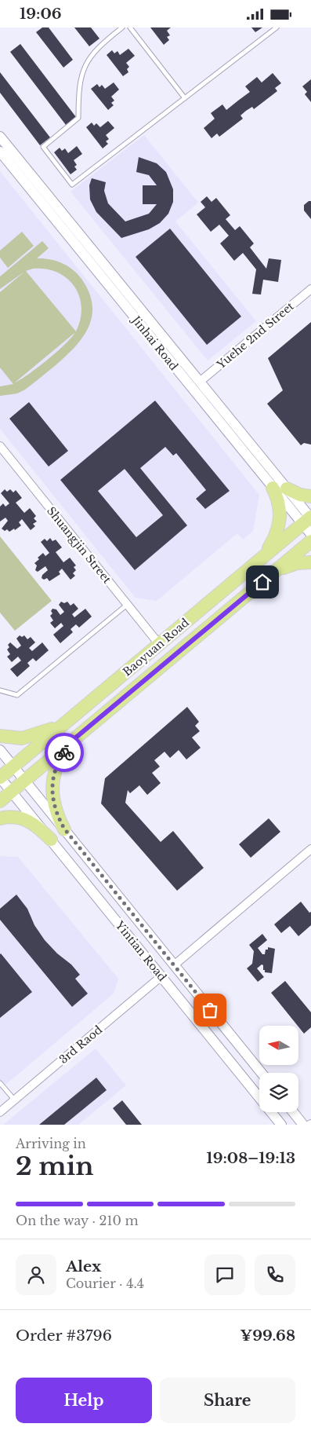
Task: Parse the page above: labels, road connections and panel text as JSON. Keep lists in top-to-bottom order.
{
  "streets": {
    "main road": ["Baoyuan Road"],
    "street": [
      "Yuehe 2nd Street",
      "Jinhai Road",
      "Shuangjin Street",
      "Yintian Road",
      "3rd Raod"
    ]
  },
  "crossings": [
    ["Yuehe 2nd Street", "Jinhai Road"],
    ["Jinhai Road", "Baoyuan Road"],
    ["Shuangjin Street", "Baoyuan Road"],
    ["Baoyuan Road", "Yintian Road"],
    ["Yintian Road", "3rd Raod"]
  ],
  "north": "left",
  "page": {
    "status": "19:06",
    "heading": ["2 min", "Arriving in", "19:08–19:13"],
    "panel": [
      "Alex",
      "Courier · 4.4",
      "Order #3796",
      "¥99.68"
    ],
    "bar": "On the way · 210 m",
    "buttons": ["Help", "Share"]
  }
}
